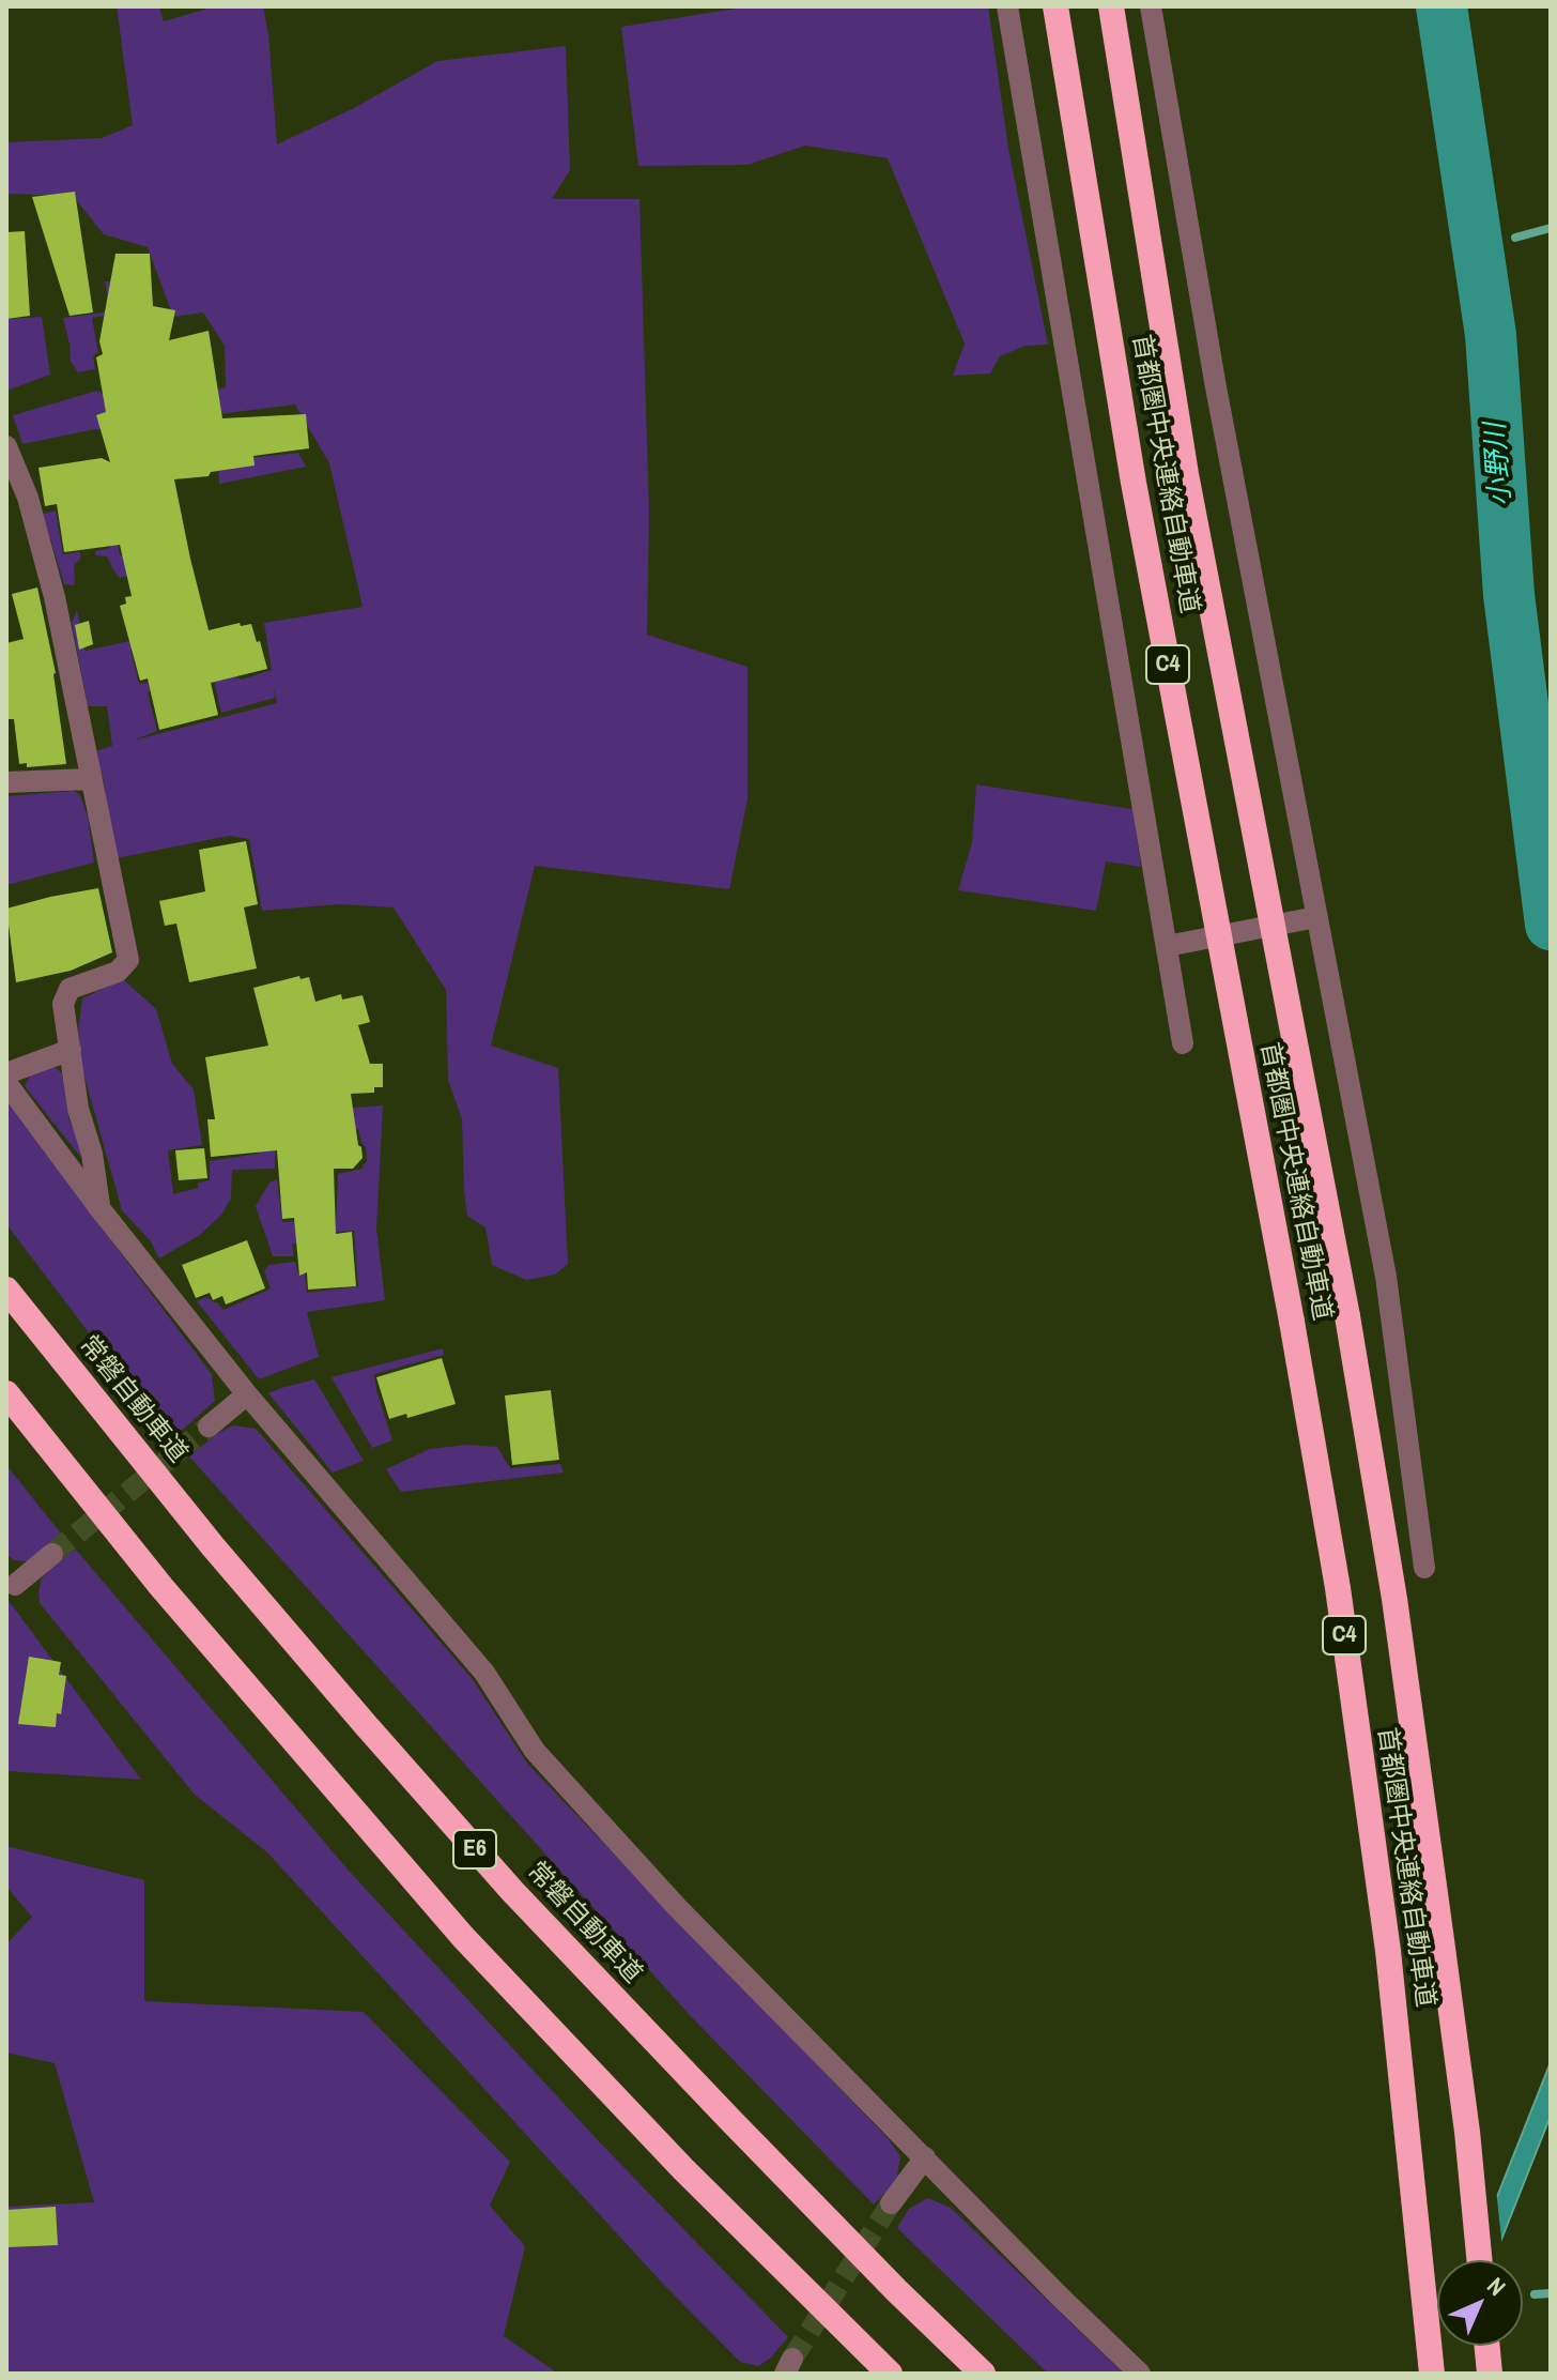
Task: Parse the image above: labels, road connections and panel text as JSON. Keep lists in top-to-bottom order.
{
  "streets": {
    "highway": [
      "首都圏中央連絡自動車道",
      "C4",
      "常磐自動車道",
      "E6"
    ]
  },
  "water": ["小野川"],
  "north": "top right"
}
